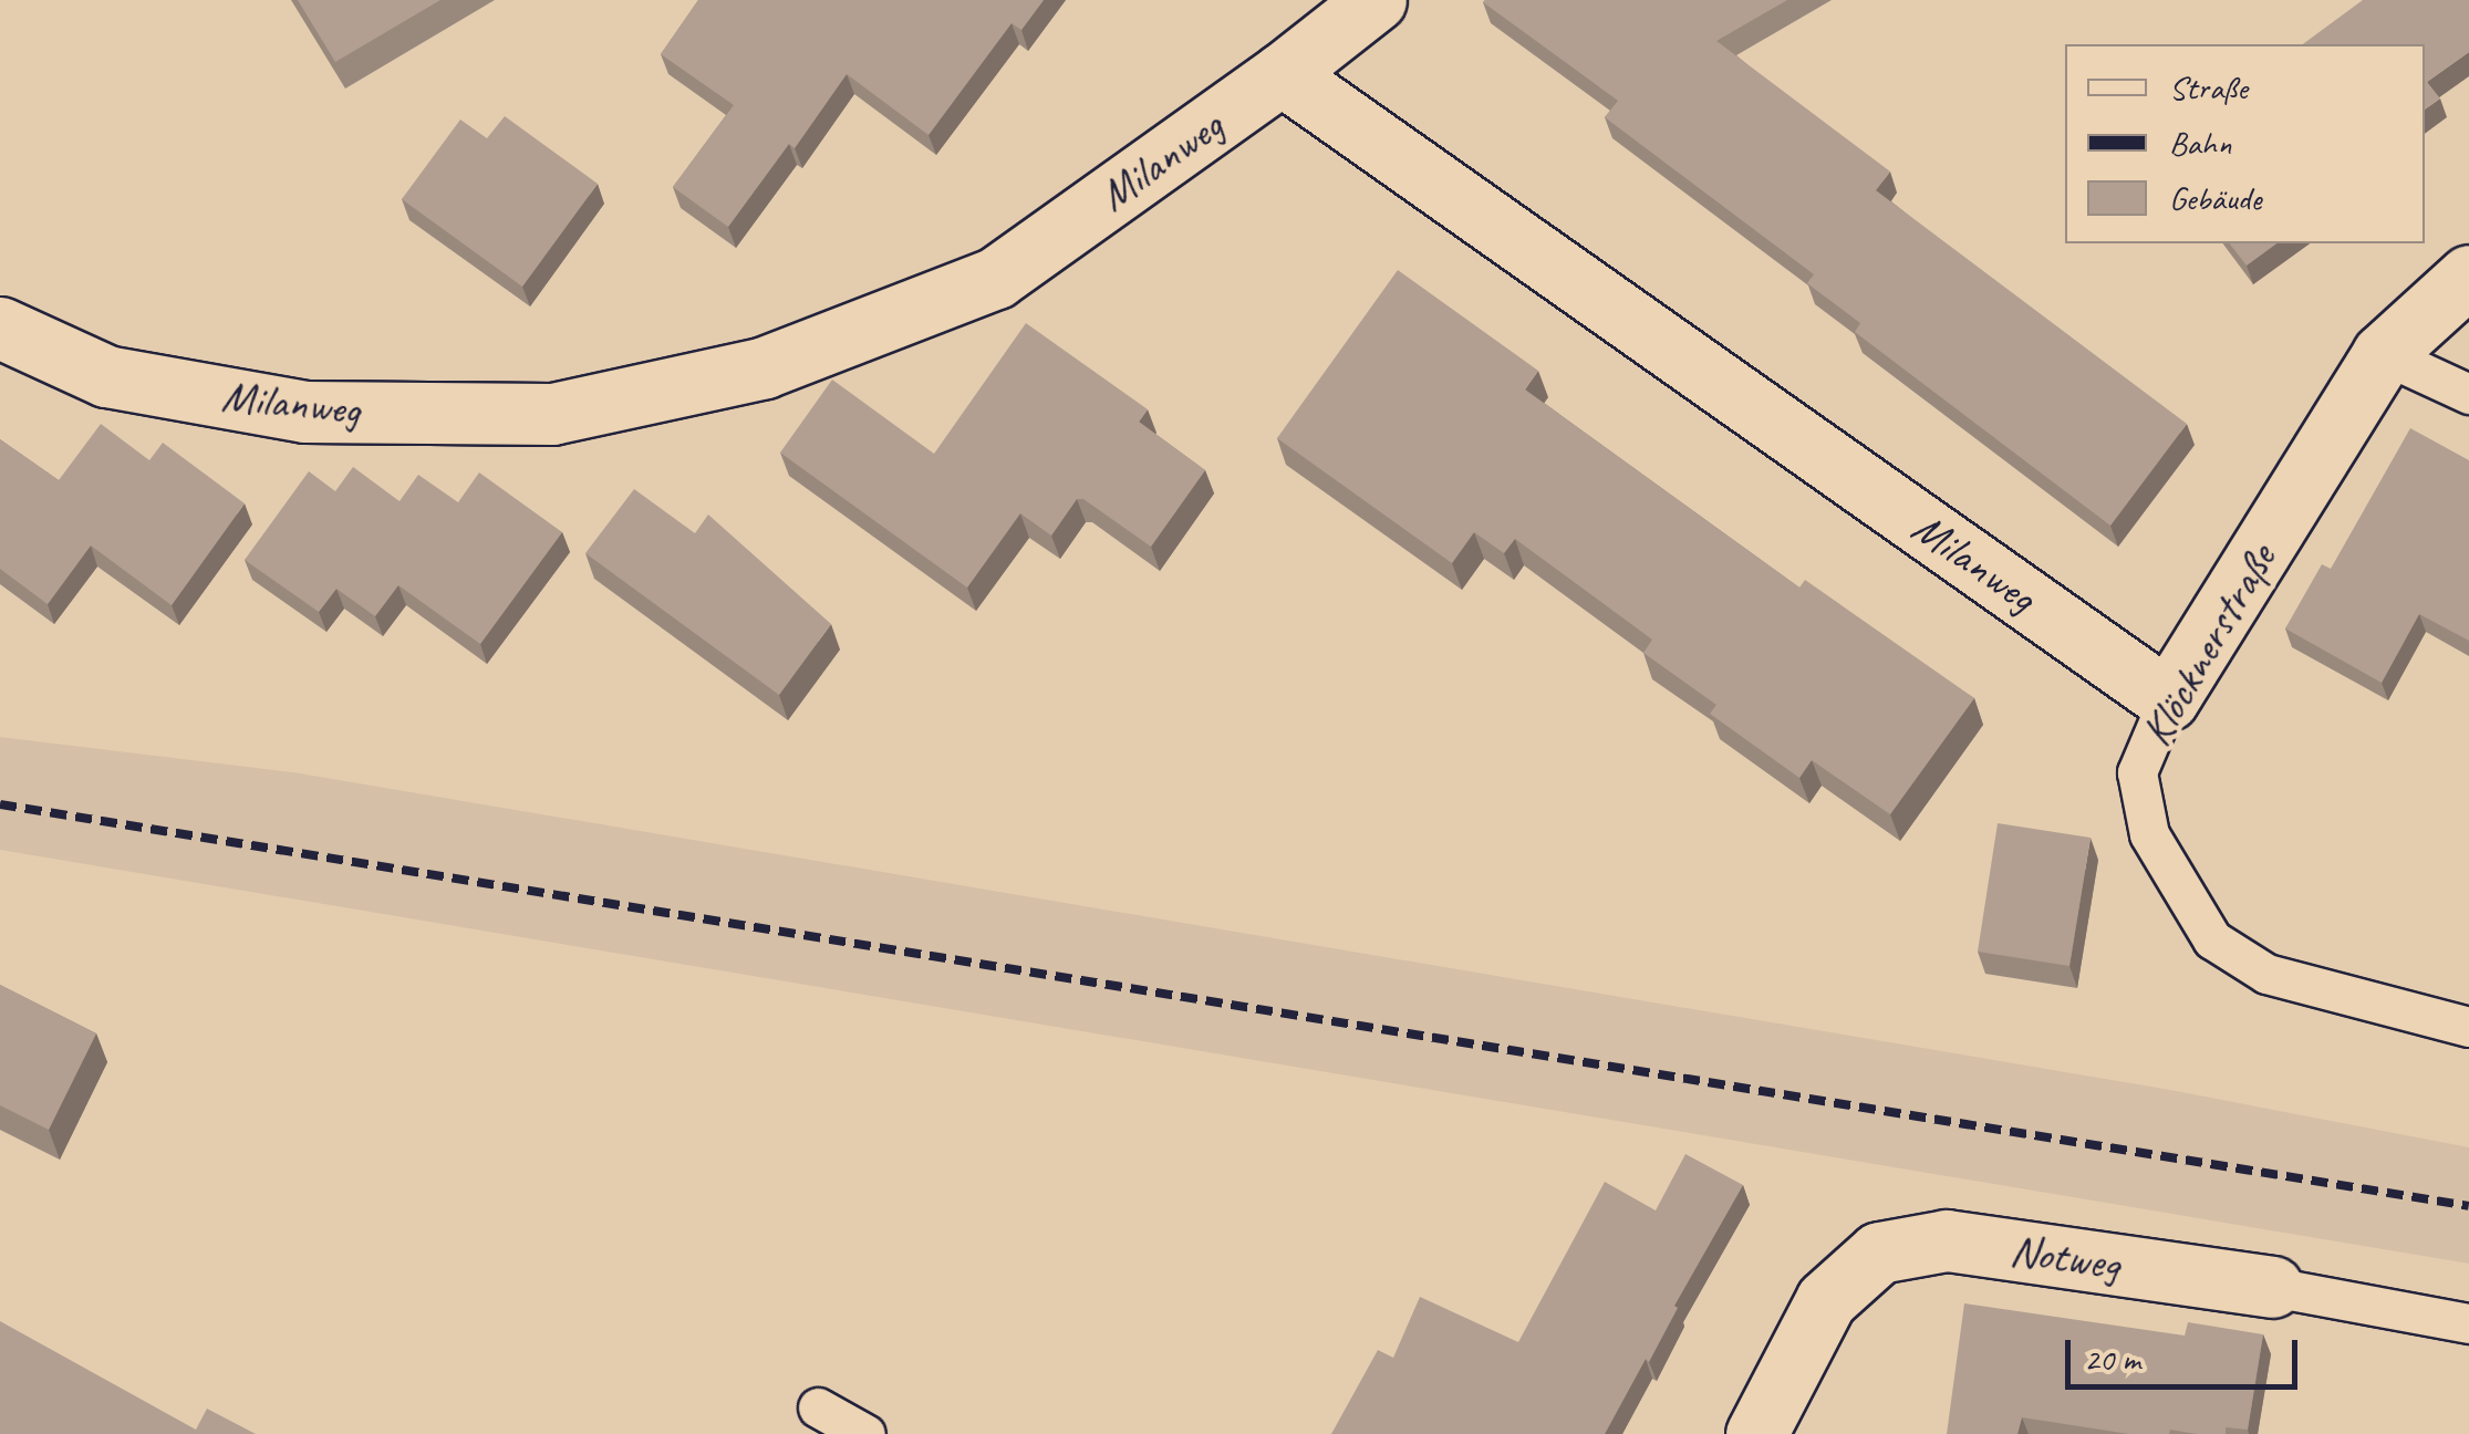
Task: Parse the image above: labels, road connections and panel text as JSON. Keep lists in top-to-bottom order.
{
  "streets": {
    "street": ["Milanweg", "Klöcknerstraße", "Notweg"]
  },
  "crossings": [
    ["Milanweg", "Klöcknerstraße"]
  ],
  "legend": ["Straße", "Bahn", "Gebäude"],
  "scale_bar": "20 m"
}
